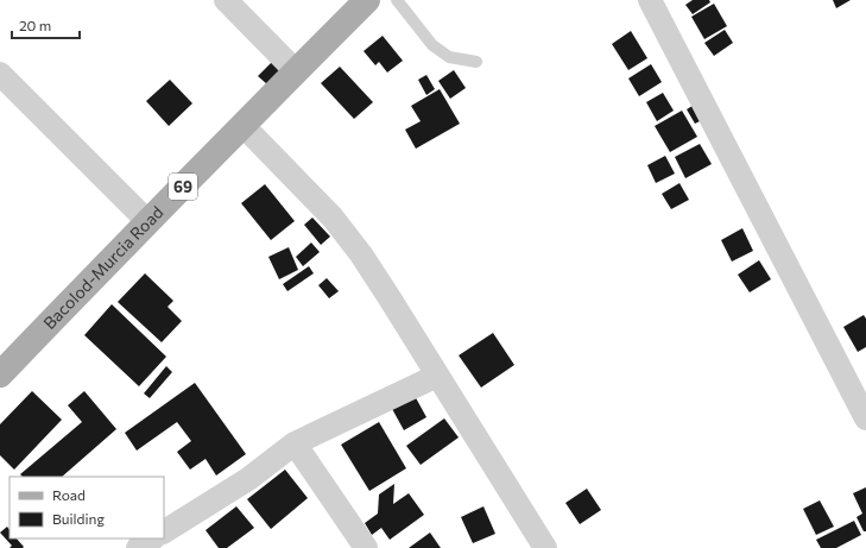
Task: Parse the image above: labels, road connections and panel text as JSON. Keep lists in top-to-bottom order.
{
  "streets": {
    "main road": ["69", "Bacolod-Murcia Road"]
  },
  "legend": ["Road", "Building"],
  "scale_bar": "20 m"
}
